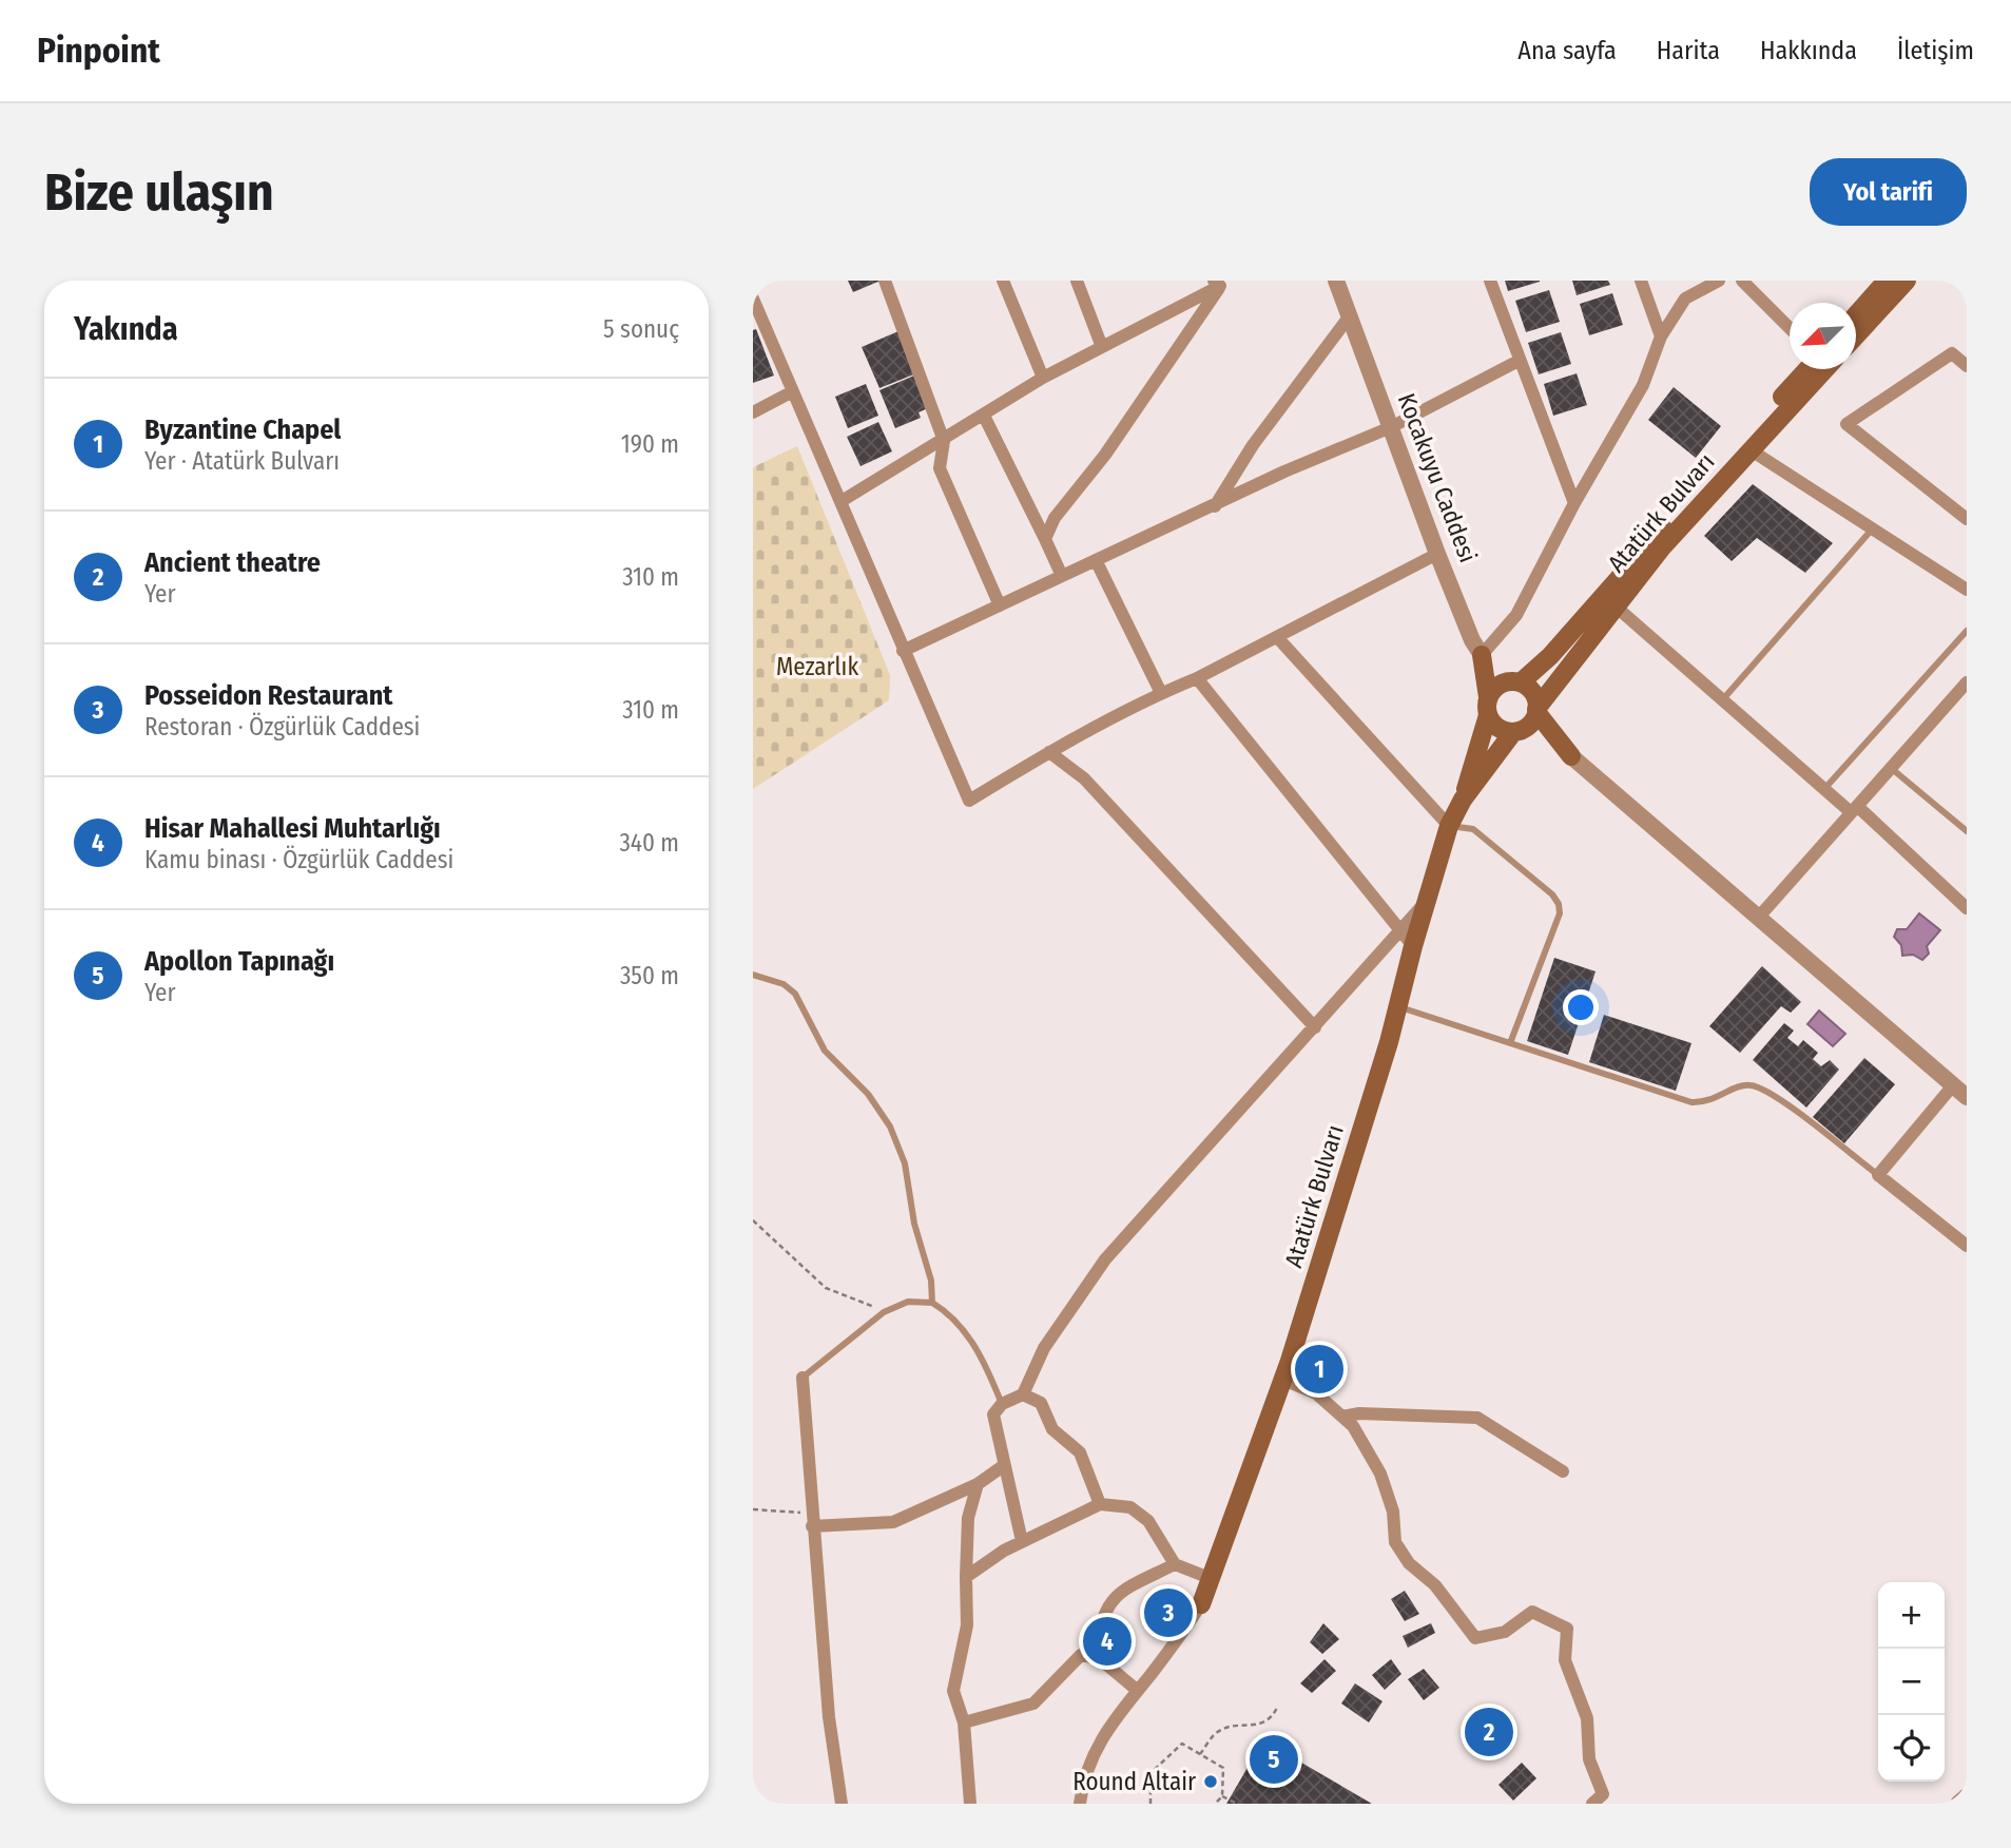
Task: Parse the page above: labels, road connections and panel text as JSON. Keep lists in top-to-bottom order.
{
  "streets": {
    "main road": ["Kocakuyu Caddesi", "Atatürk Bulvarı"]
  },
  "crossings": [
    ["Kocakuyu Caddesi", "Atatürk Bulvarı"]
  ],
  "parks": ["Mezarlık"],
  "places": ["Round Altair"],
  "north": "bottom left",
  "page": {
    "header": "Pinpoint",
    "nav": [
      "Ana sayfa",
      "Harita",
      "Hakkında",
      "İletişim"
    ],
    "buttons": "Yol tarifi",
    "title": "Bize ulaşın",
    "heading": ["Yakında", "5 sonuç"],
    "list": [
      {
        "mark": "1",
        "name": "Byzantine Chapel",
        "note": "Yer · Atatürk Bulvarı",
        "value": "190 m"
      },
      {
        "mark": "2",
        "name": "Ancient theatre",
        "note": "Yer",
        "value": "310 m"
      },
      {
        "mark": "3",
        "name": "Posseidon Restaurant",
        "note": "Restoran · Özgürlük Caddesi",
        "value": "310 m"
      },
      {
        "mark": "4",
        "name": "Hisar Mahallesi Muhtarlığı",
        "note": "Kamu binası · Özgürlük Caddesi",
        "value": "340 m"
      },
      {
        "mark": "5",
        "name": "Apollon Tapınağı",
        "note": "Yer",
        "value": "350 m"
      }
    ],
    "pins": [
      "1",
      "3",
      "4",
      "2",
      "5"
    ],
    "map_buttons": ["+", "−"]
  }
}
